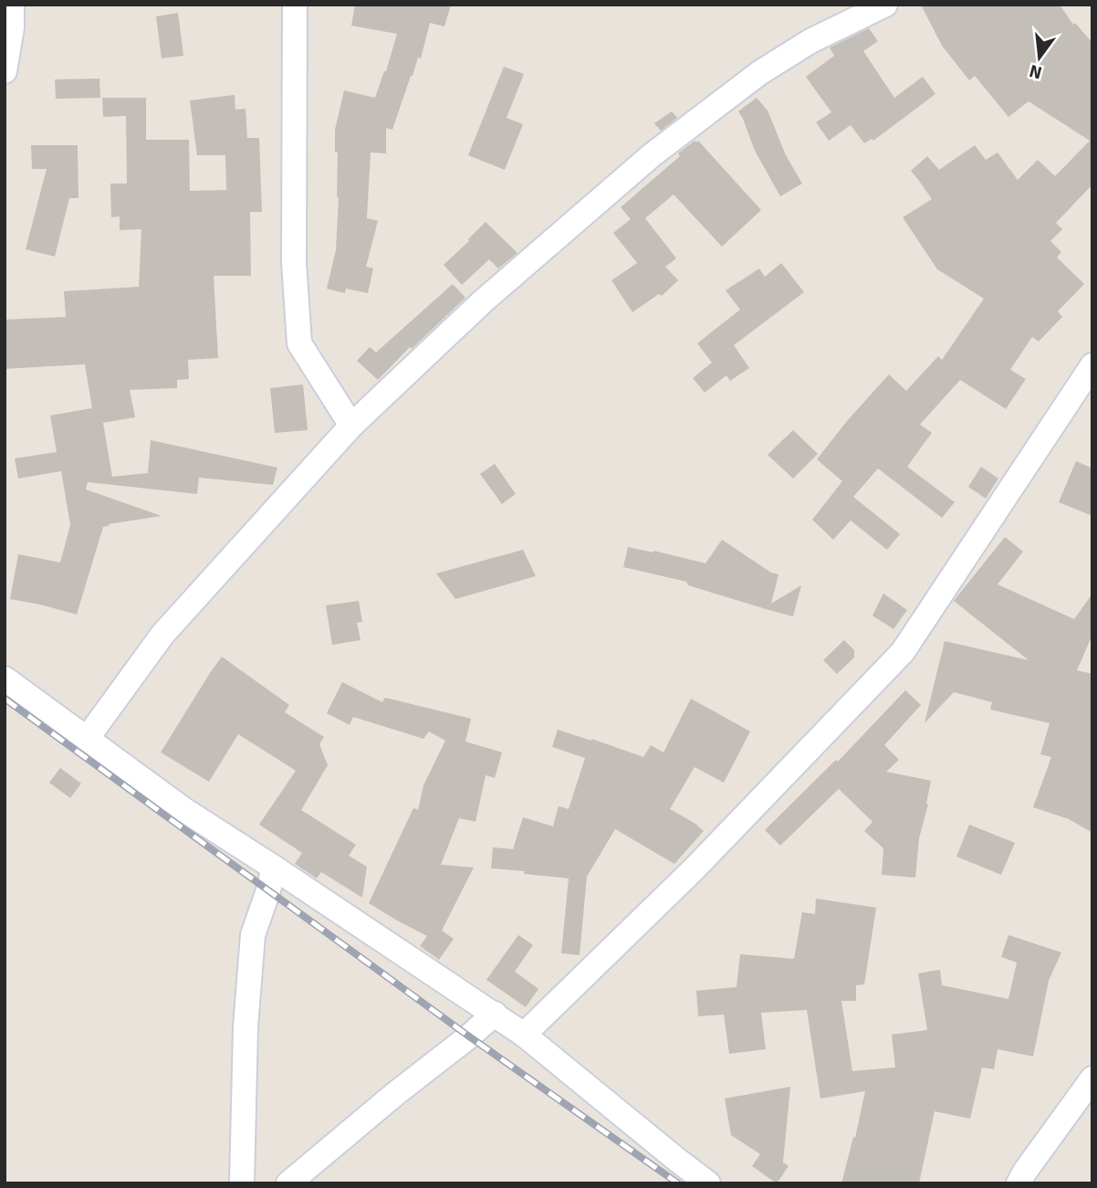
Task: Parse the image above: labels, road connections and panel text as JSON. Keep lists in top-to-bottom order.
{
  "north": "bottom"
}
